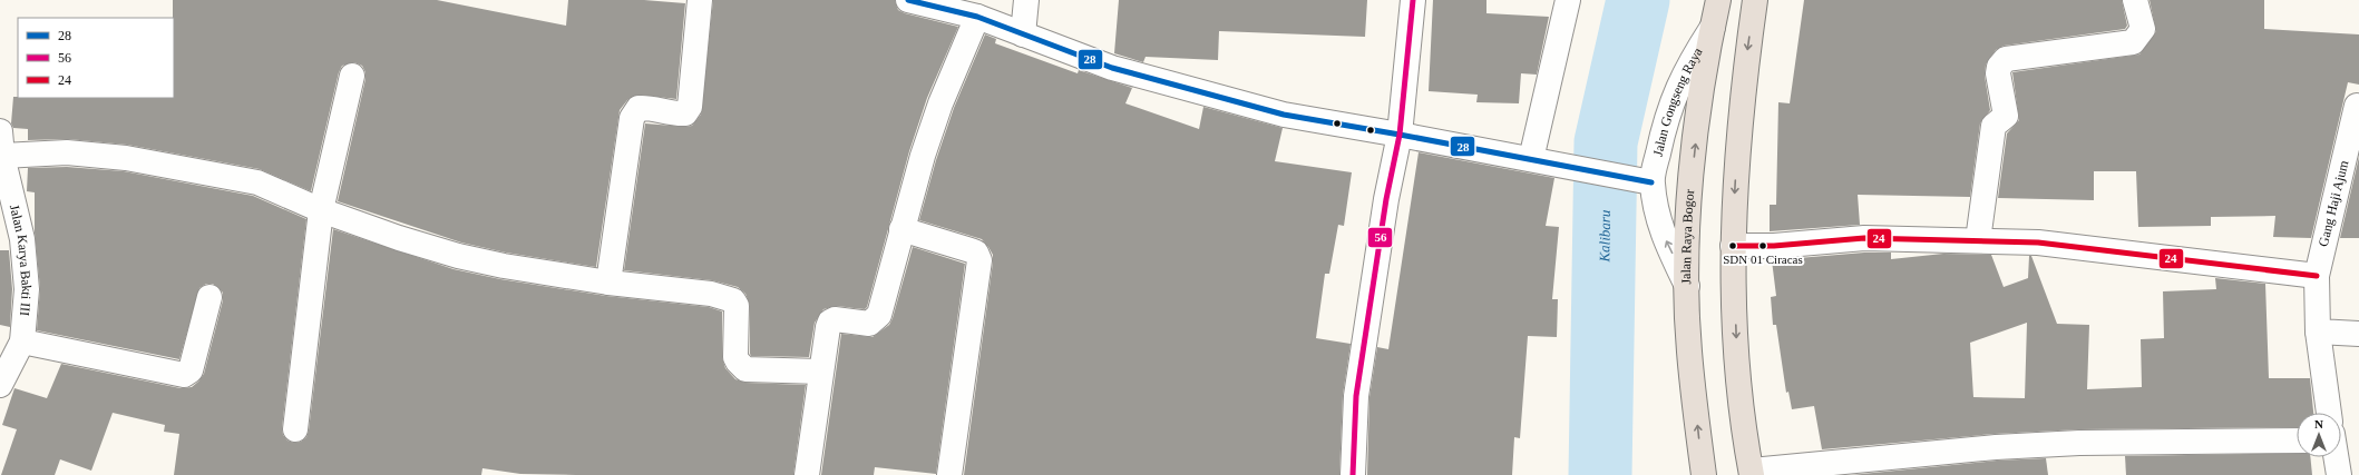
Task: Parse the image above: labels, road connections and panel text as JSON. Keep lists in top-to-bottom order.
{
  "streets": {
    "highway": ["Jalan Raya Bogor"],
    "street": ["Jalan Gongseng Raya", "Gang Haji Ajum", "Jalan Karya Bakti III"]
  },
  "crossings": [
    ["Jalan Gongseng Raya", "Jalan Raya Bogor"]
  ],
  "one_way": ["Jalan Gongseng Raya"],
  "water": ["Kalibaru"],
  "places": ["SDN 01 Ciracas"],
  "lines": ["transit line 28", "transit line 56", "transit line 24"],
  "legend": ["28", "56", "24"],
  "north": "top"
}
